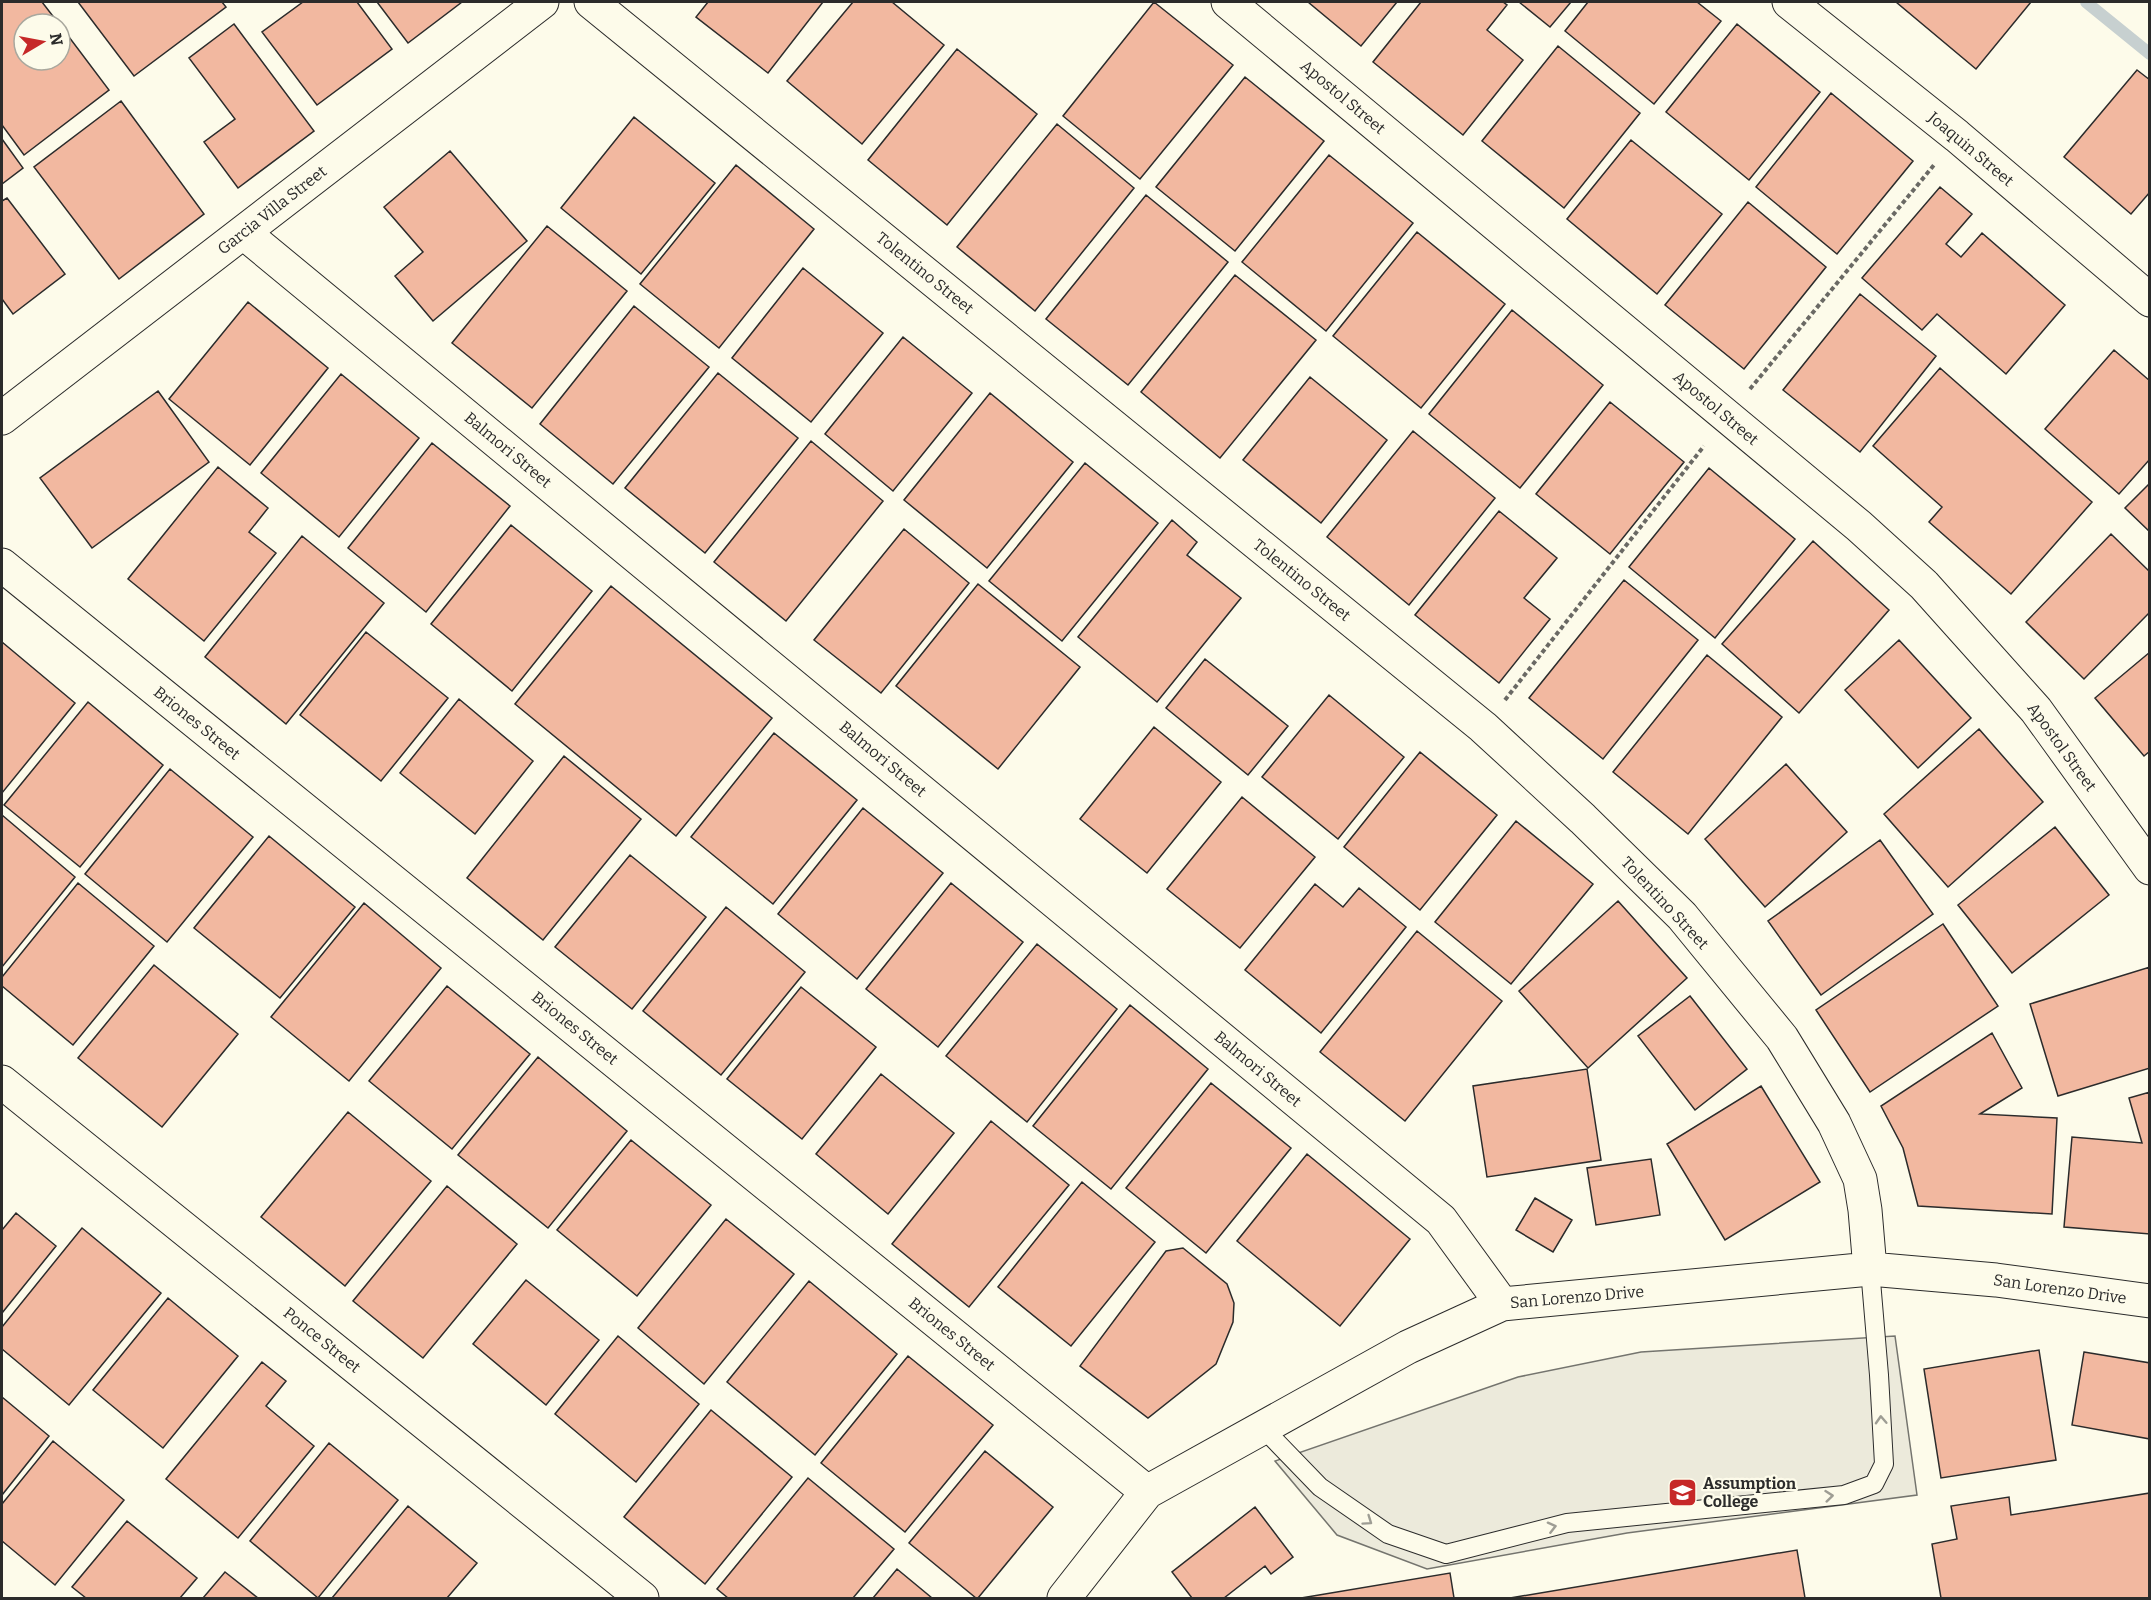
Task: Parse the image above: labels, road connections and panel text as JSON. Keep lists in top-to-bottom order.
{
  "streets": {
    "street": [
      "Apostol Street",
      "Joaquin Street",
      "Garcia Villa Street",
      "Tolentino Street",
      "Balmori Street",
      "Briones Street",
      "San Lorenzo Drive",
      "Ponce Street"
    ]
  },
  "crossings": [
    ["Garcia Villa Street", "Balmori Street"],
    ["Tolentino Street", "San Lorenzo Drive"],
    ["Balmori Street", "San Lorenzo Drive"],
    ["Briones Street", "San Lorenzo Drive"]
  ],
  "places": {
    "school or university": ["Assumption College"]
  },
  "north": "right"
}
